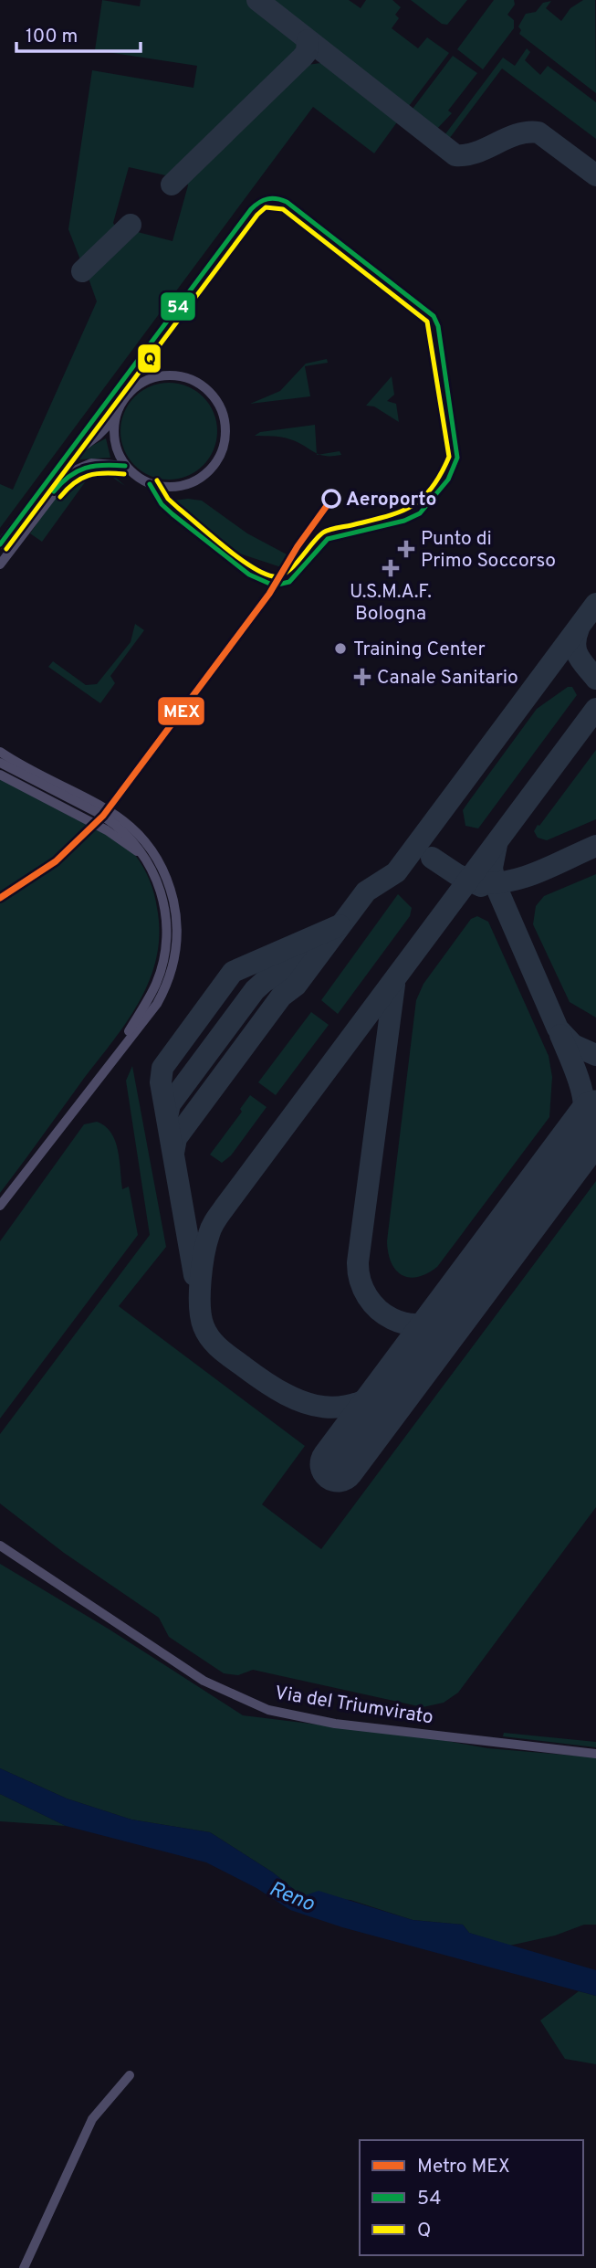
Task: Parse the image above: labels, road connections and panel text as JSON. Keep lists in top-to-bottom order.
{
  "streets": {
    "street": ["Via del Triumvirato"]
  },
  "water": ["Reno"],
  "places": {
    "other": ["Aeroporto", "Training Center"],
    "health": ["Punto di Primo Soccorso", "U.S.M.A.F. Bologna", "Canale Sanitario"]
  },
  "lines": ["transit line 54", "transit line Q", "metro line MEX"],
  "legend": ["Metro MEX", "54", "Q"],
  "scale_bar": "100 m"
}
